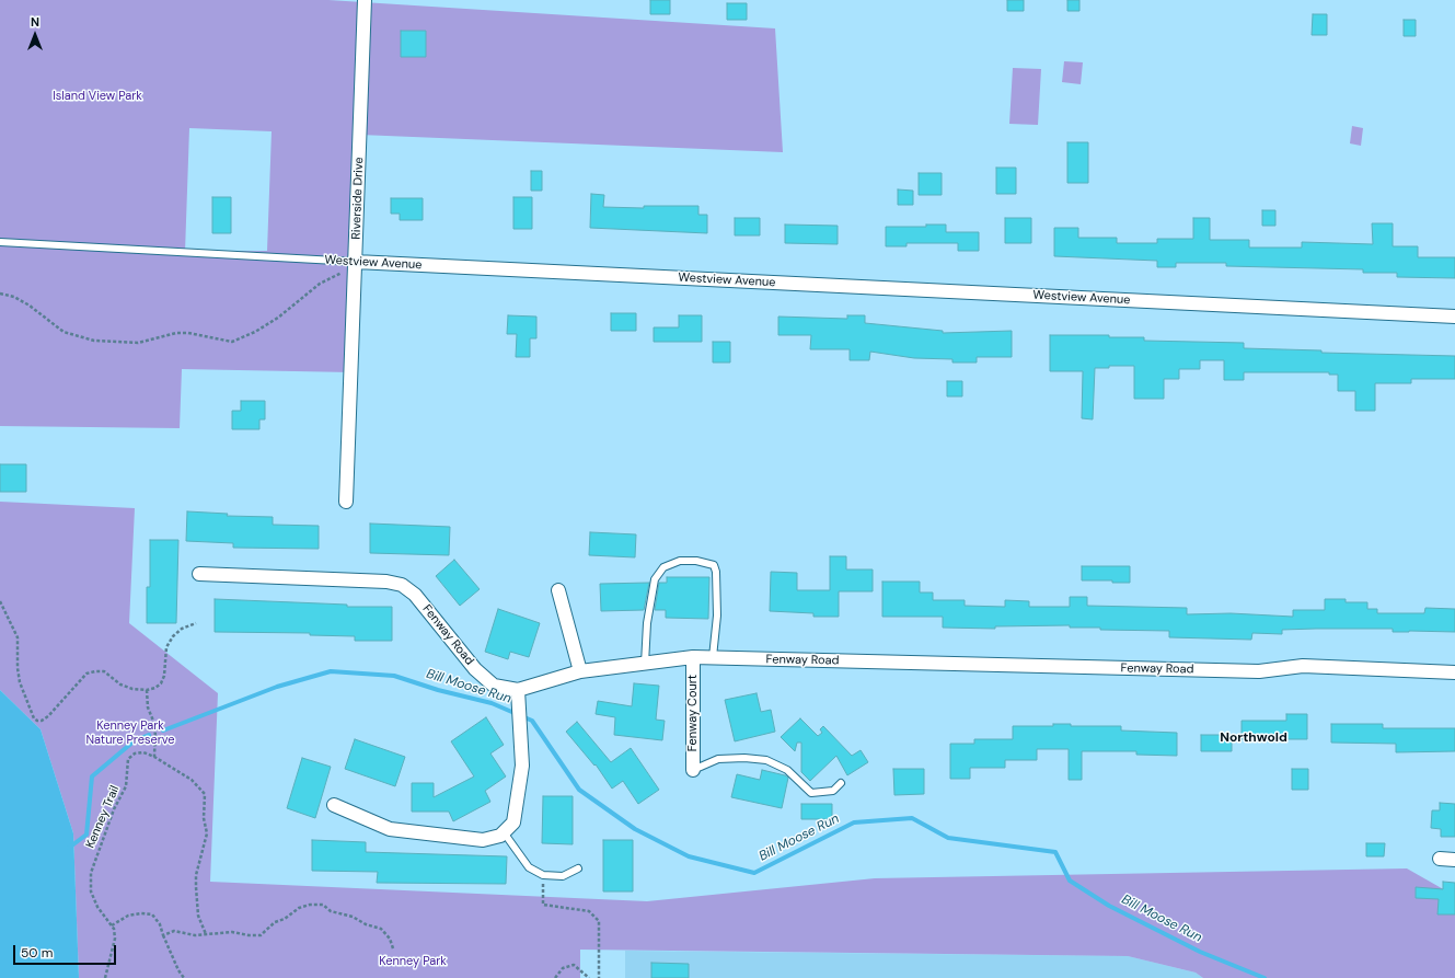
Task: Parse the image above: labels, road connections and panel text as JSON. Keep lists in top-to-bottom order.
{
  "streets": {
    "street": [
      "Riverside Drive",
      "Westview Avenue",
      "Fenway Road",
      "Fenway Court"
    ],
    "path": ["Kenney Trail"]
  },
  "crossings": [
    ["Riverside Drive", "Westview Avenue"],
    ["Fenway Road", "Fenway Court"]
  ],
  "districts": ["Northwold"],
  "water": ["Bill Moose Run"],
  "parks": ["Island View Park", "Kenney Park Nature Preserve", "Kenney Park"],
  "scale_bar": "50 m",
  "north": "top"
}
